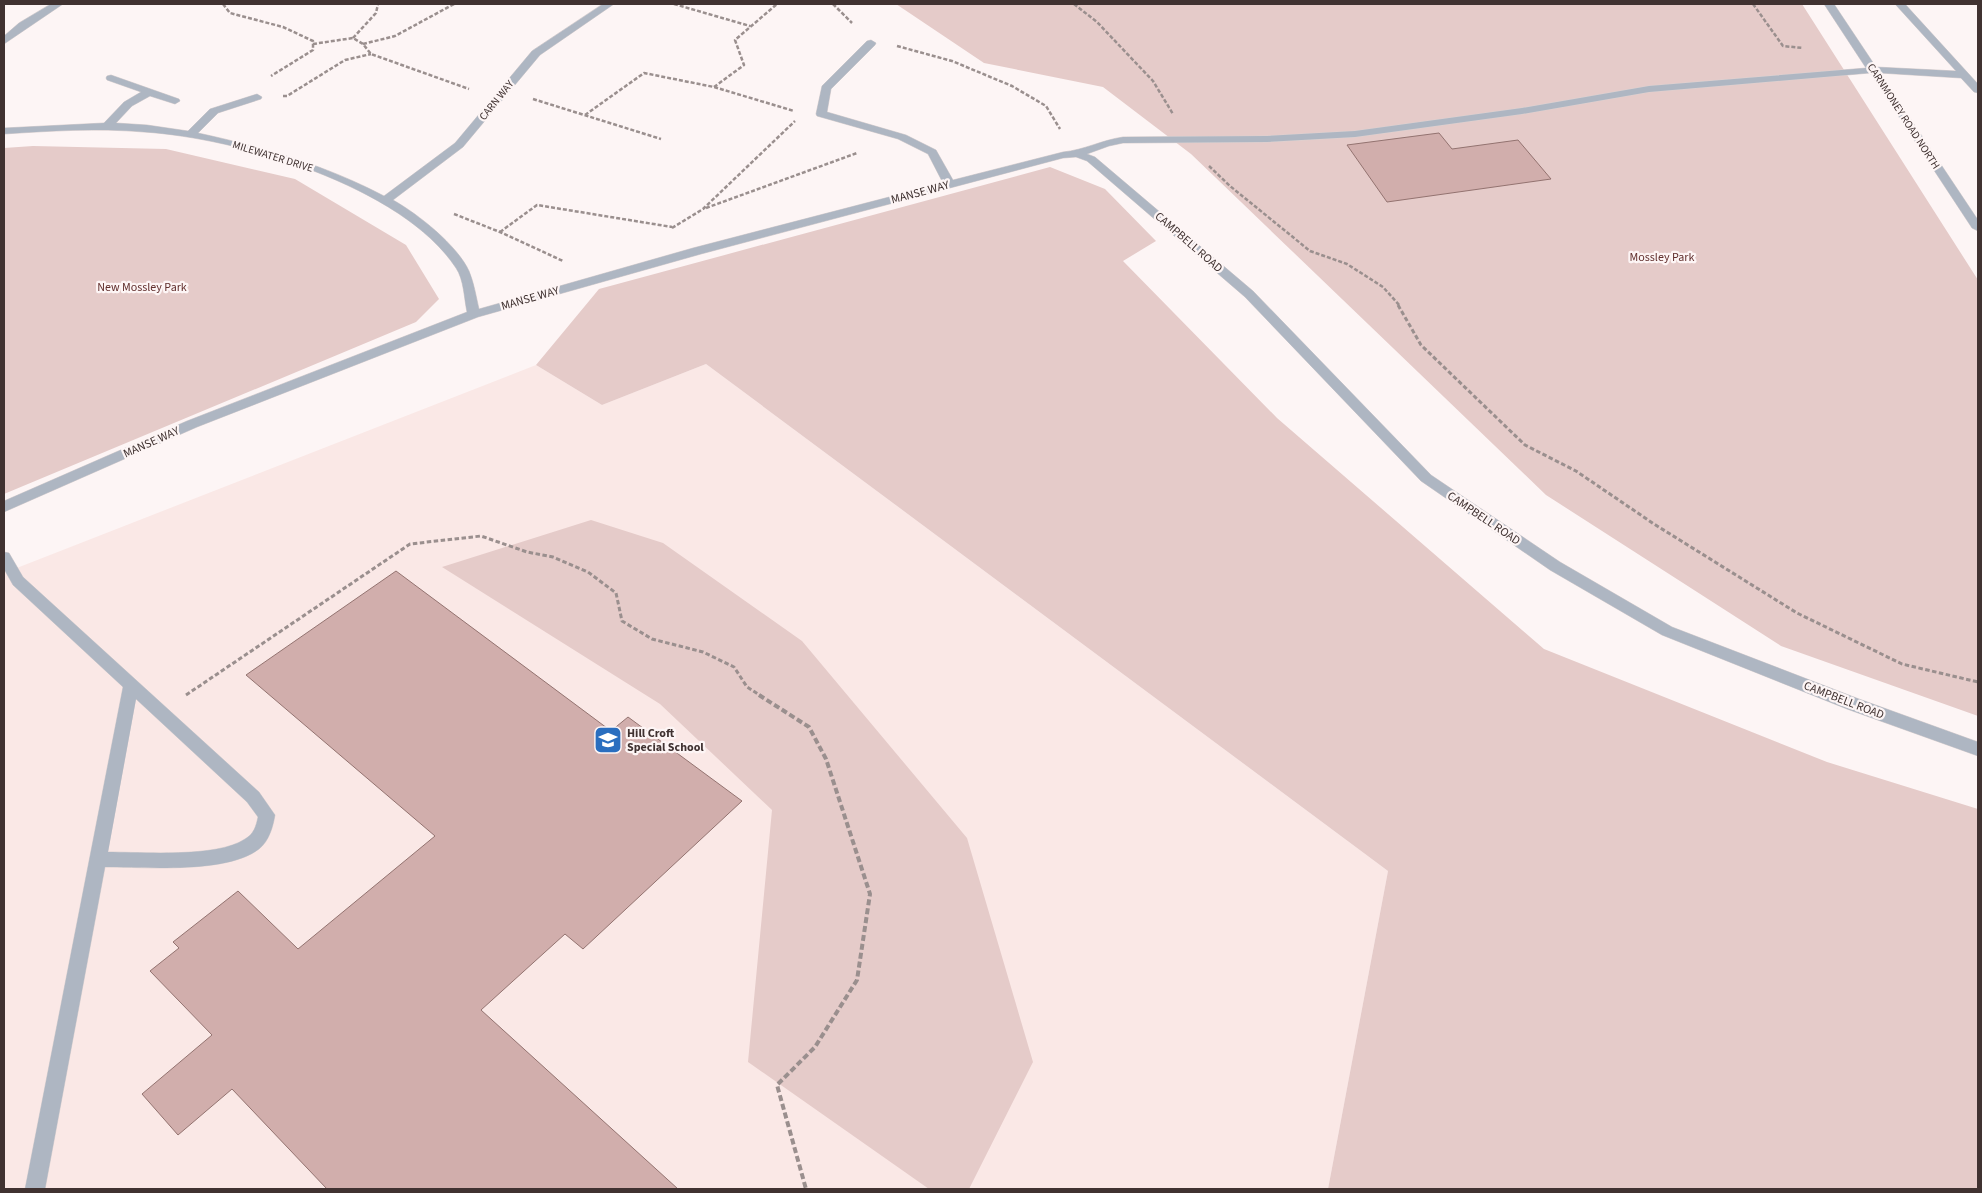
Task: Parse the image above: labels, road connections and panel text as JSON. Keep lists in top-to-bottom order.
{
  "streets": {
    "street": [
      "CARN WAY",
      "CARNMONEY ROAD NORTH",
      "MILEWATER DRIVE",
      "MANSE WAY",
      "CAMPBELL ROAD"
    ]
  },
  "crossings": [
    ["CARN WAY", "MILEWATER DRIVE"],
    ["CARNMONEY ROAD NORTH", "MANSE WAY"],
    ["MILEWATER DRIVE", "MANSE WAY"],
    ["MANSE WAY", "CAMPBELL ROAD"]
  ],
  "parks": ["Mossley Park", "New Mossley Park"],
  "places": {
    "school or university": ["Hill Croft Special School"]
  }
}
